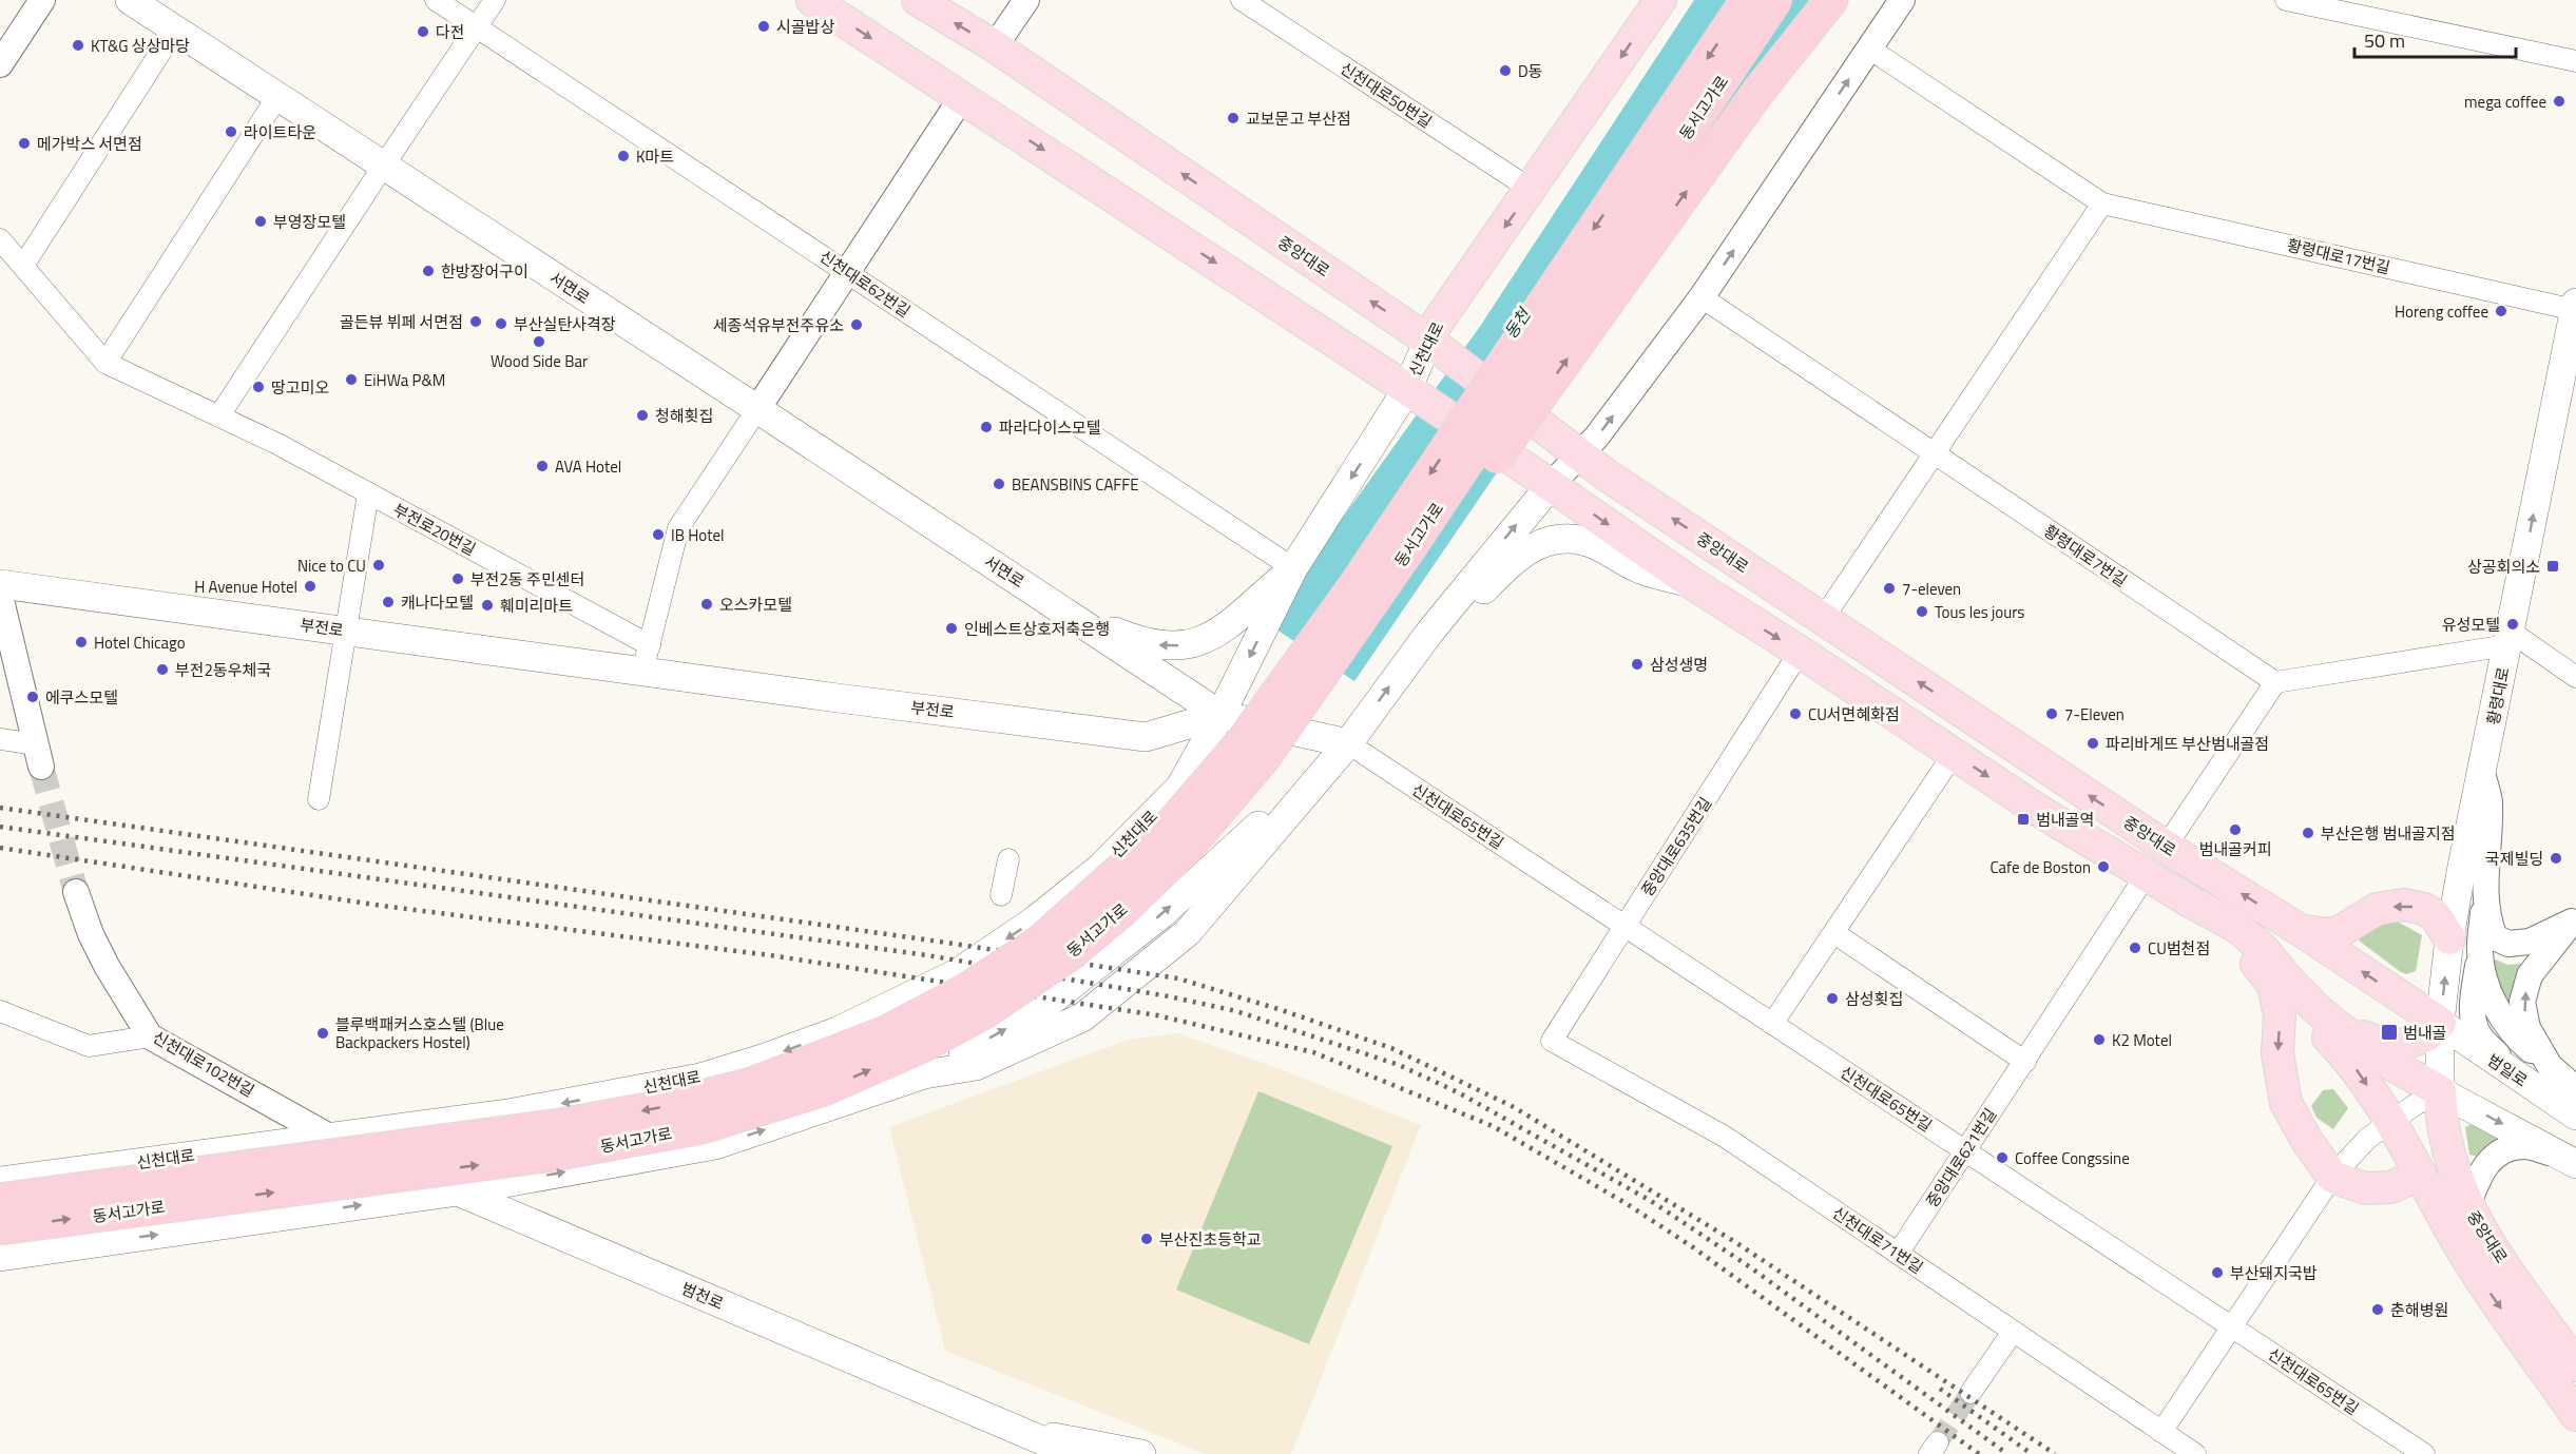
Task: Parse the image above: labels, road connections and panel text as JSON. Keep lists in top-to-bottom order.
{
  "streets": {
    "highway": ["동서고가로"],
    "main road": [
      "중앙대로",
      "서면로",
      "신천대로",
      "부전로",
      "황령대로",
      "범일로",
      "범천로"
    ],
    "street": [
      "신천대로50번길",
      "황령대로17번길",
      "신천대로62번길",
      "부전로20번길",
      "황령대로7번길",
      "신천대로65번길",
      "중앙대로635번길",
      "신천대로102번길",
      "중앙대로621번길",
      "신천대로71번길"
    ]
  },
  "crossings": [
    ["신천대로50번길", "신천대로"],
    ["중앙대로", "신천대로"],
    ["중앙대로", "황령대로"],
    ["중앙대로", "중앙대로635번길"],
    ["중앙대로", "범일로"],
    ["중앙대로", "중앙대로621번길"],
    ["황령대로17번길", "황령대로"],
    ["신천대로62번길", "서면로"],
    ["신천대로62번길", "신천대로"],
    ["서면로", "신천대로"],
    ["서면로", "부전로"],
    ["신천대로", "부전로"],
    ["신천대로", "신천대로102번길"],
    ["신천대로", "범천로"],
    ["부전로20번길", "부전로"],
    ["황령대로", "범일로"],
    ["신천대로65번길", "중앙대로635번길"],
    ["신천대로65번길", "중앙대로621번길"],
    ["중앙대로635번길", "신천대로71번길"],
    ["신천대로102번길", "범천로"],
    ["중앙대로621번길", "신천대로71번길"]
  ],
  "one_way": ["황령대로"],
  "water": ["동천"],
  "places": {
    "other": [
      "시골밥상",
      "다전",
      "KT&G 상상마당",
      "D동",
      "mega coffee",
      "교보문고 부산점",
      "라이트타운",
      "메가박스 서면점",
      "K마트",
      "부영장모텔",
      "한방장어구이",
      "Horeng coffee",
      "골든뷰 뷔페 서면점",
      "부산실탄사격장",
      "세종석유부전주유소",
      "Wood Side Bar",
      "EiHWa P&M",
      "땅고미오",
      "청해횟집",
      "파라다이스모텔",
      "AVA Hotel",
      "BEANSBINS CAFFE",
      "IB Hotel",
      "Nice to CU",
      "부전2동 주민센터",
      "H Avenue Hotel",
      "7-eleven",
      "캐나다모텔",
      "오스카모텔",
      "훼미리마트",
      "Tous les jours",
      "유성모텔",
      "인베스트상호저축은행",
      "Hotel Chicago",
      "삼성생명",
      "부전2동우체국",
      "에쿠스모텔",
      "CU서면혜화점",
      "7-Eleven",
      "파리바게뜨 부산범내골점",
      "범내골커피",
      "부산은행 범내골지점",
      "국제빌딩",
      "Cafe de Boston",
      "CU범천점",
      "삼성횟집",
      "블루백패커스호스텔 (Blue Backpackers Hostel)",
      "K2 Motel",
      "Coffee Congssine",
      "부산진초등학교",
      "부산돼지국밥",
      "춘해병원"
    ],
    "transit": ["상공회의소", "범내골역", "범내골"]
  },
  "scale_bar": "50 m"
}
